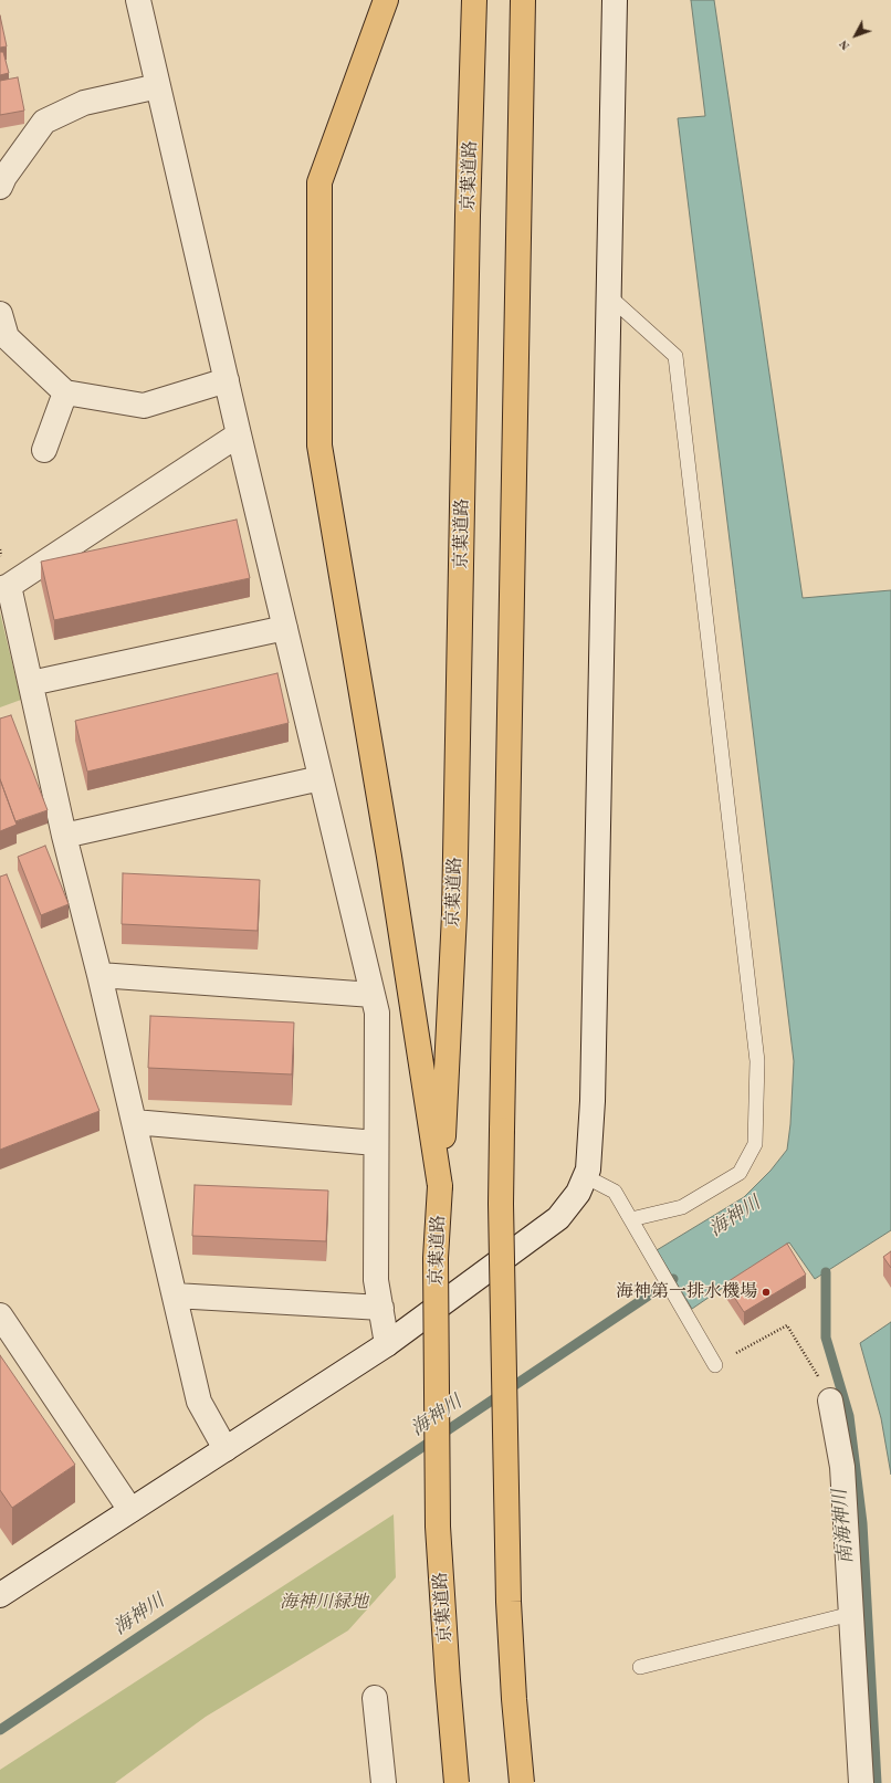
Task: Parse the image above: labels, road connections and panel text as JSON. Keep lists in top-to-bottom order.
{
  "streets": {
    "highway": ["京葉道路"]
  },
  "water": ["海神川", "南海神川"],
  "parks": ["海神川緑地"],
  "places": ["海神第一排水機場"],
  "north": "bottom left"
}
